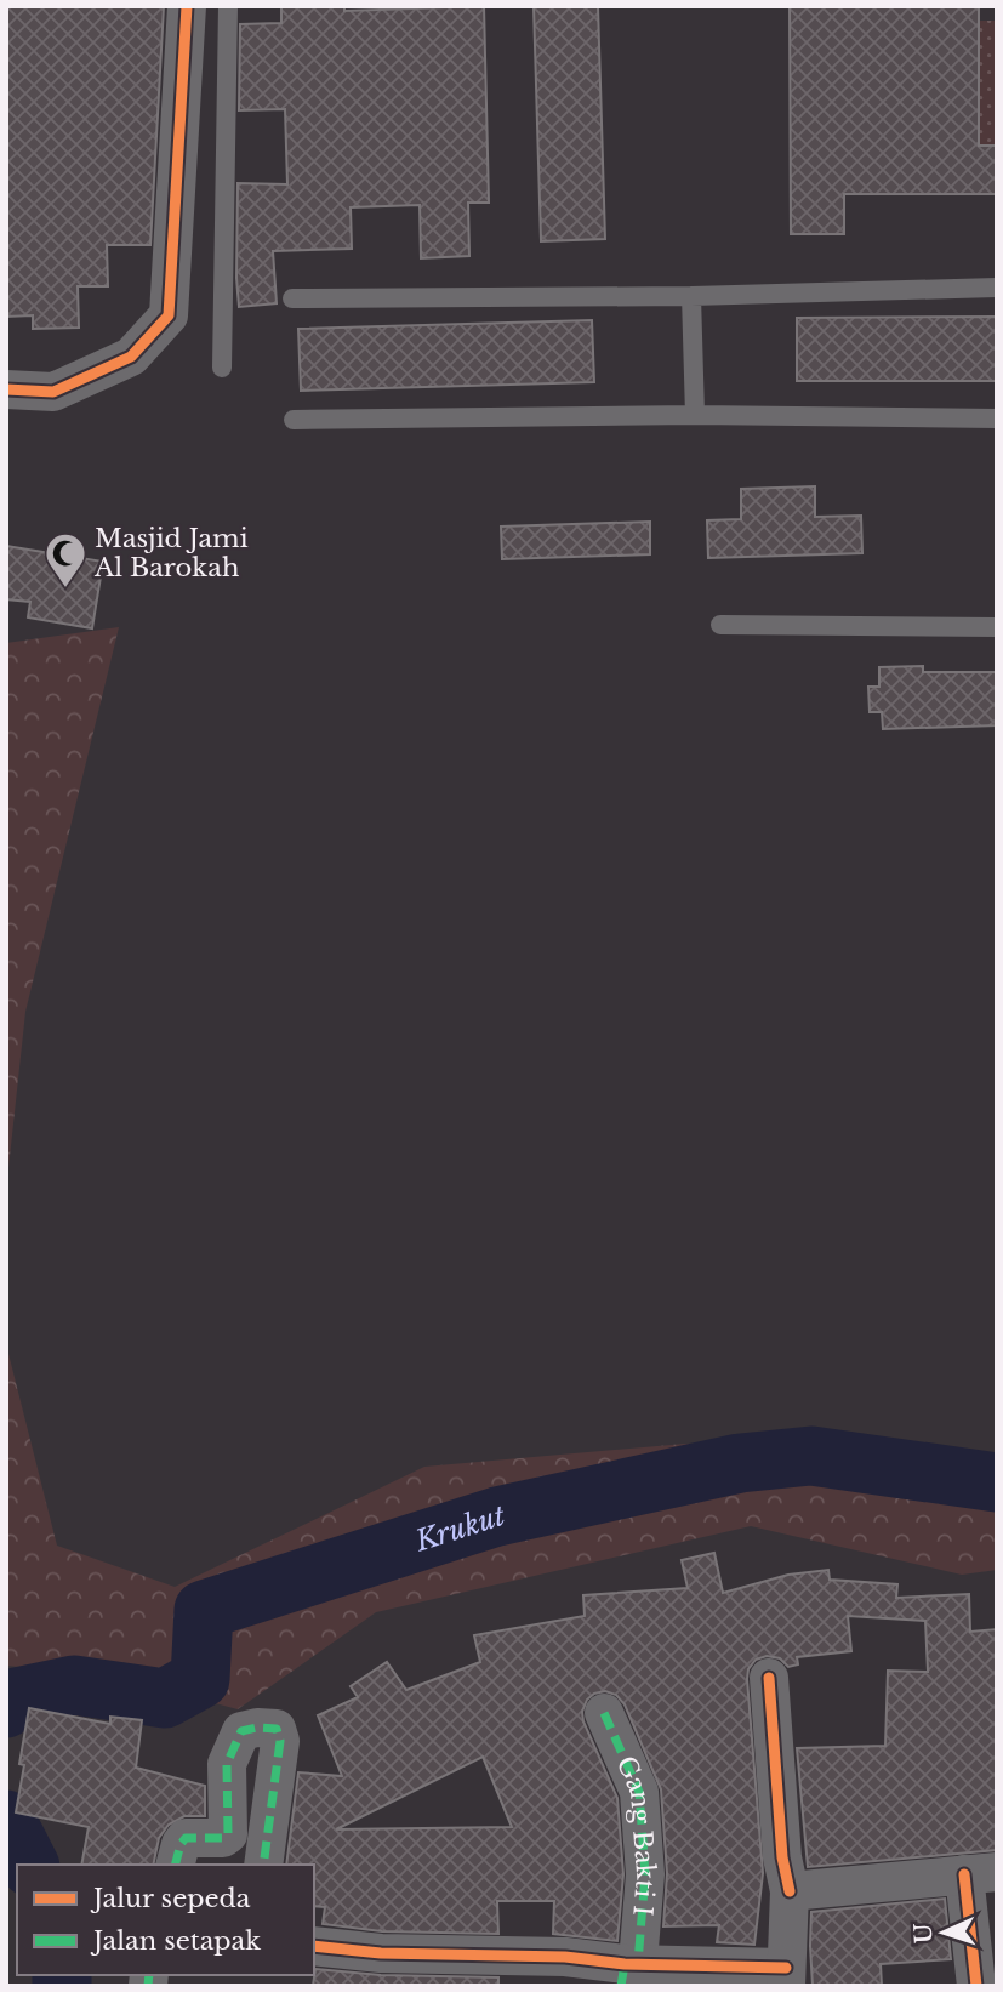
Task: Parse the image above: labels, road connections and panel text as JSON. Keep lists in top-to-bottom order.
{
  "streets": {
    "street": ["Gang Bakti I"]
  },
  "water": ["Krukut"],
  "places": {
    "mosque": ["Masjid Jami Al Barokah"]
  },
  "legend": ["Jalur sepeda", "Jalan setapak"],
  "north": "left"
}
